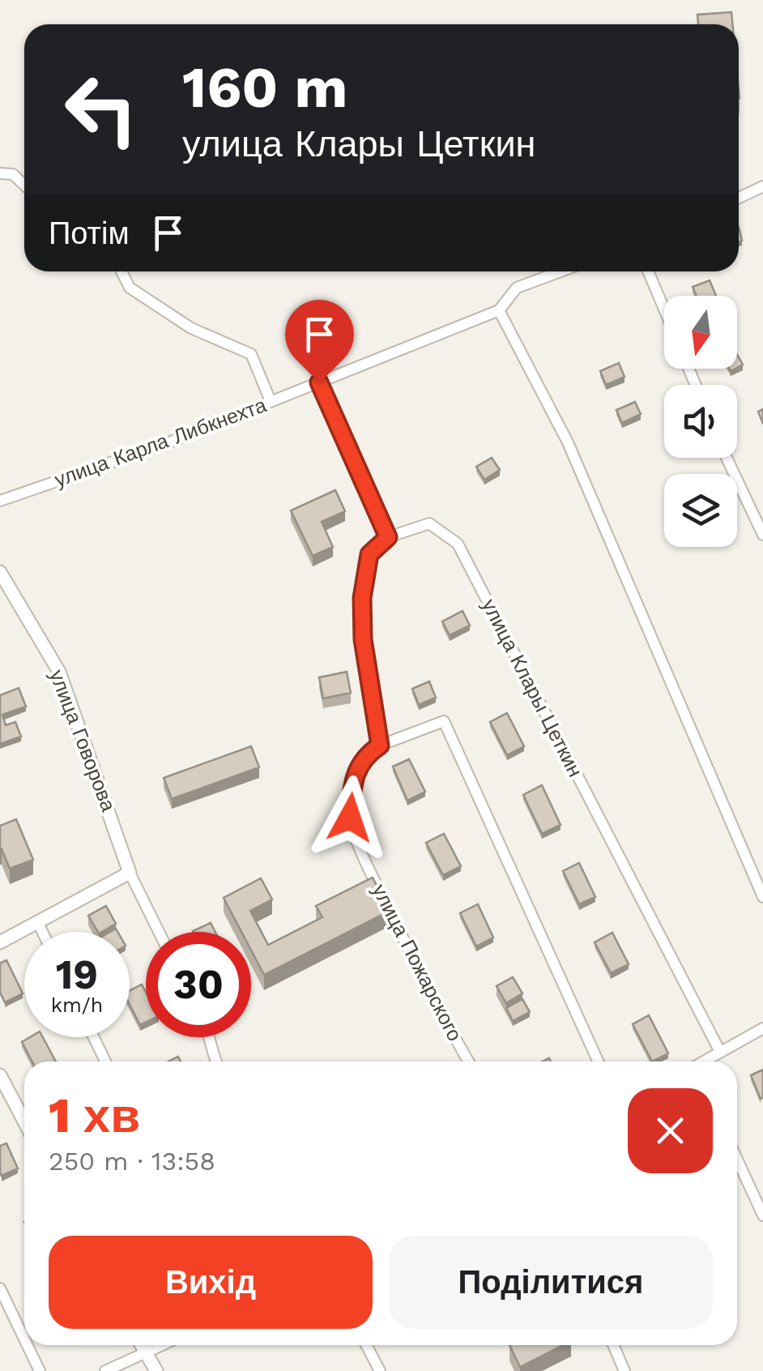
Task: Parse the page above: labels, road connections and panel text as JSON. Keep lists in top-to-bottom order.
{
  "streets": {
    "street": [
      "улица Карла Либкнехта",
      "улица Клары Цеткин",
      "улица Говорова",
      "улица Пожарского"
    ]
  },
  "north": "bottom",
  "page": {
    "turn": ["160 m", "улица Клары Цеткин"],
    "then": "Потім",
    "speed": "19 km/h",
    "limit": "30",
    "heading": ["1 хв", "250 m · 13:58"],
    "buttons": ["Вихід", "Поділитися"]
  }
}
